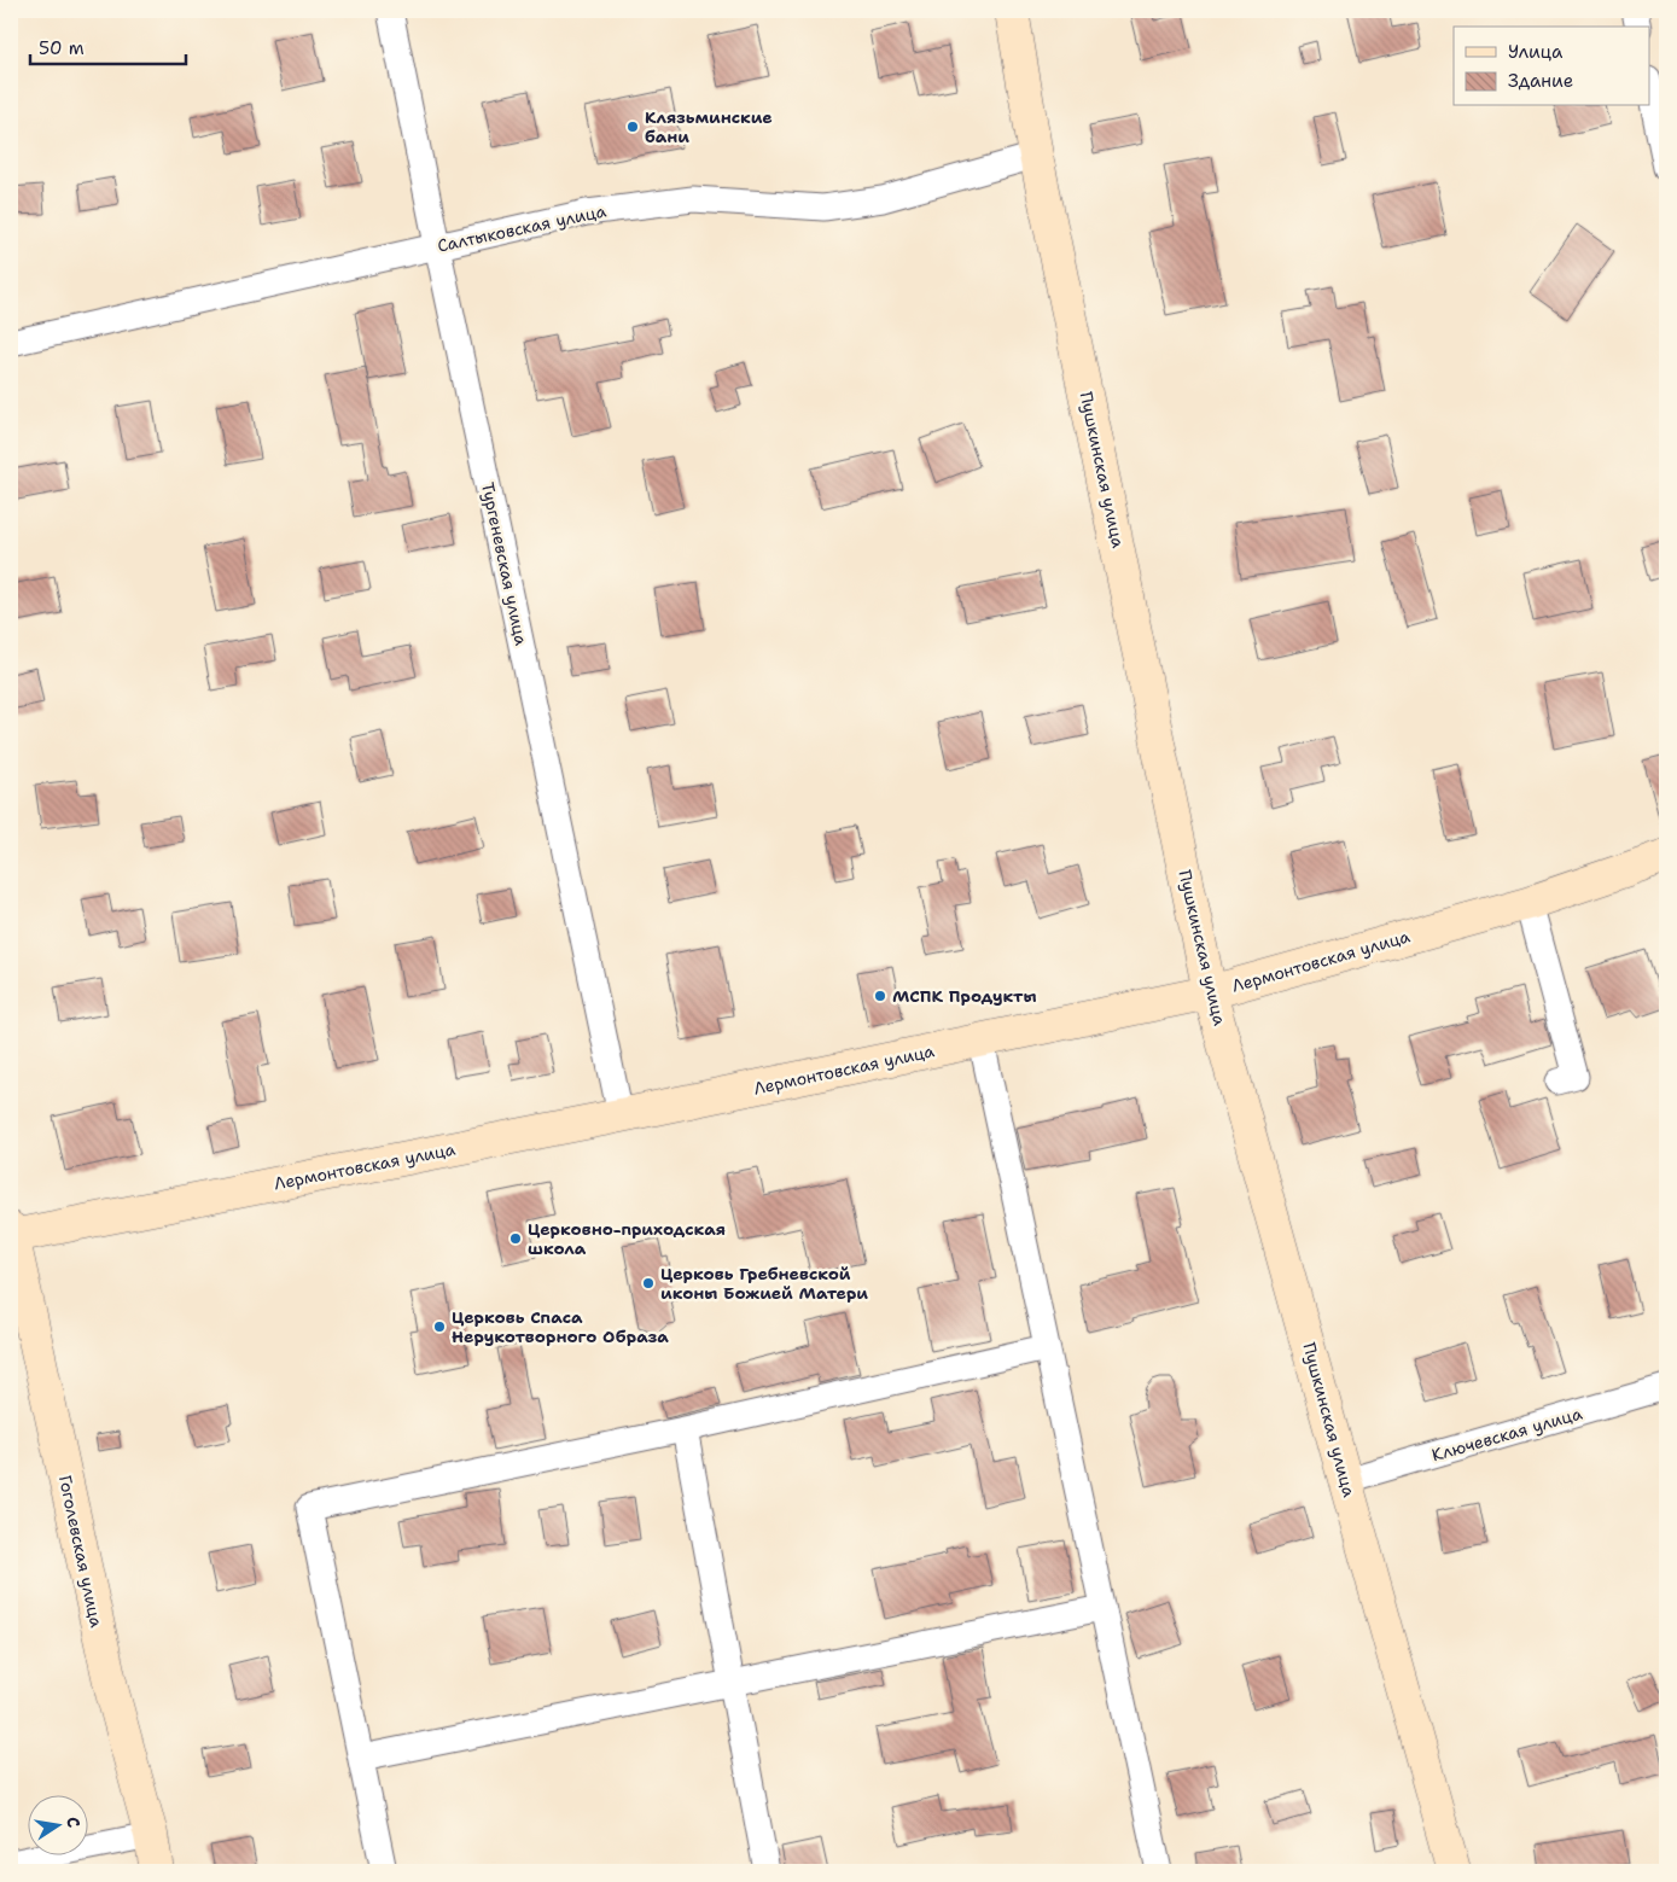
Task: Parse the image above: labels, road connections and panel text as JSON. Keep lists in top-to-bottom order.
{
  "streets": {
    "street": [
      "Салтыковская улица",
      "Пушкинская улица",
      "Тургеневская улица",
      "Лермонтовская улица",
      "Ключевская улица",
      "Гоголевская улица"
    ]
  },
  "crossings": [
    ["Салтыковская улица", "Пушкинская улица"],
    ["Салтыковская улица", "Тургеневская улица"],
    ["Пушкинская улица", "Лермонтовская улица"],
    ["Пушкинская улица", "Ключевская улица"],
    ["Тургеневская улица", "Лермонтовская улица"],
    ["Лермонтовская улица", "Гоголевская улица"]
  ],
  "places": [
    "Клязьминские бани",
    "МСПК Продукты",
    "Церковно-приходская школа",
    "Церковь Гребневской иконы Божией Матери",
    "Церковь Спаса Нерукотворного Образа"
  ],
  "legend": ["Улица", "Здание"],
  "scale_bar": "50 m",
  "north": "right"
}
